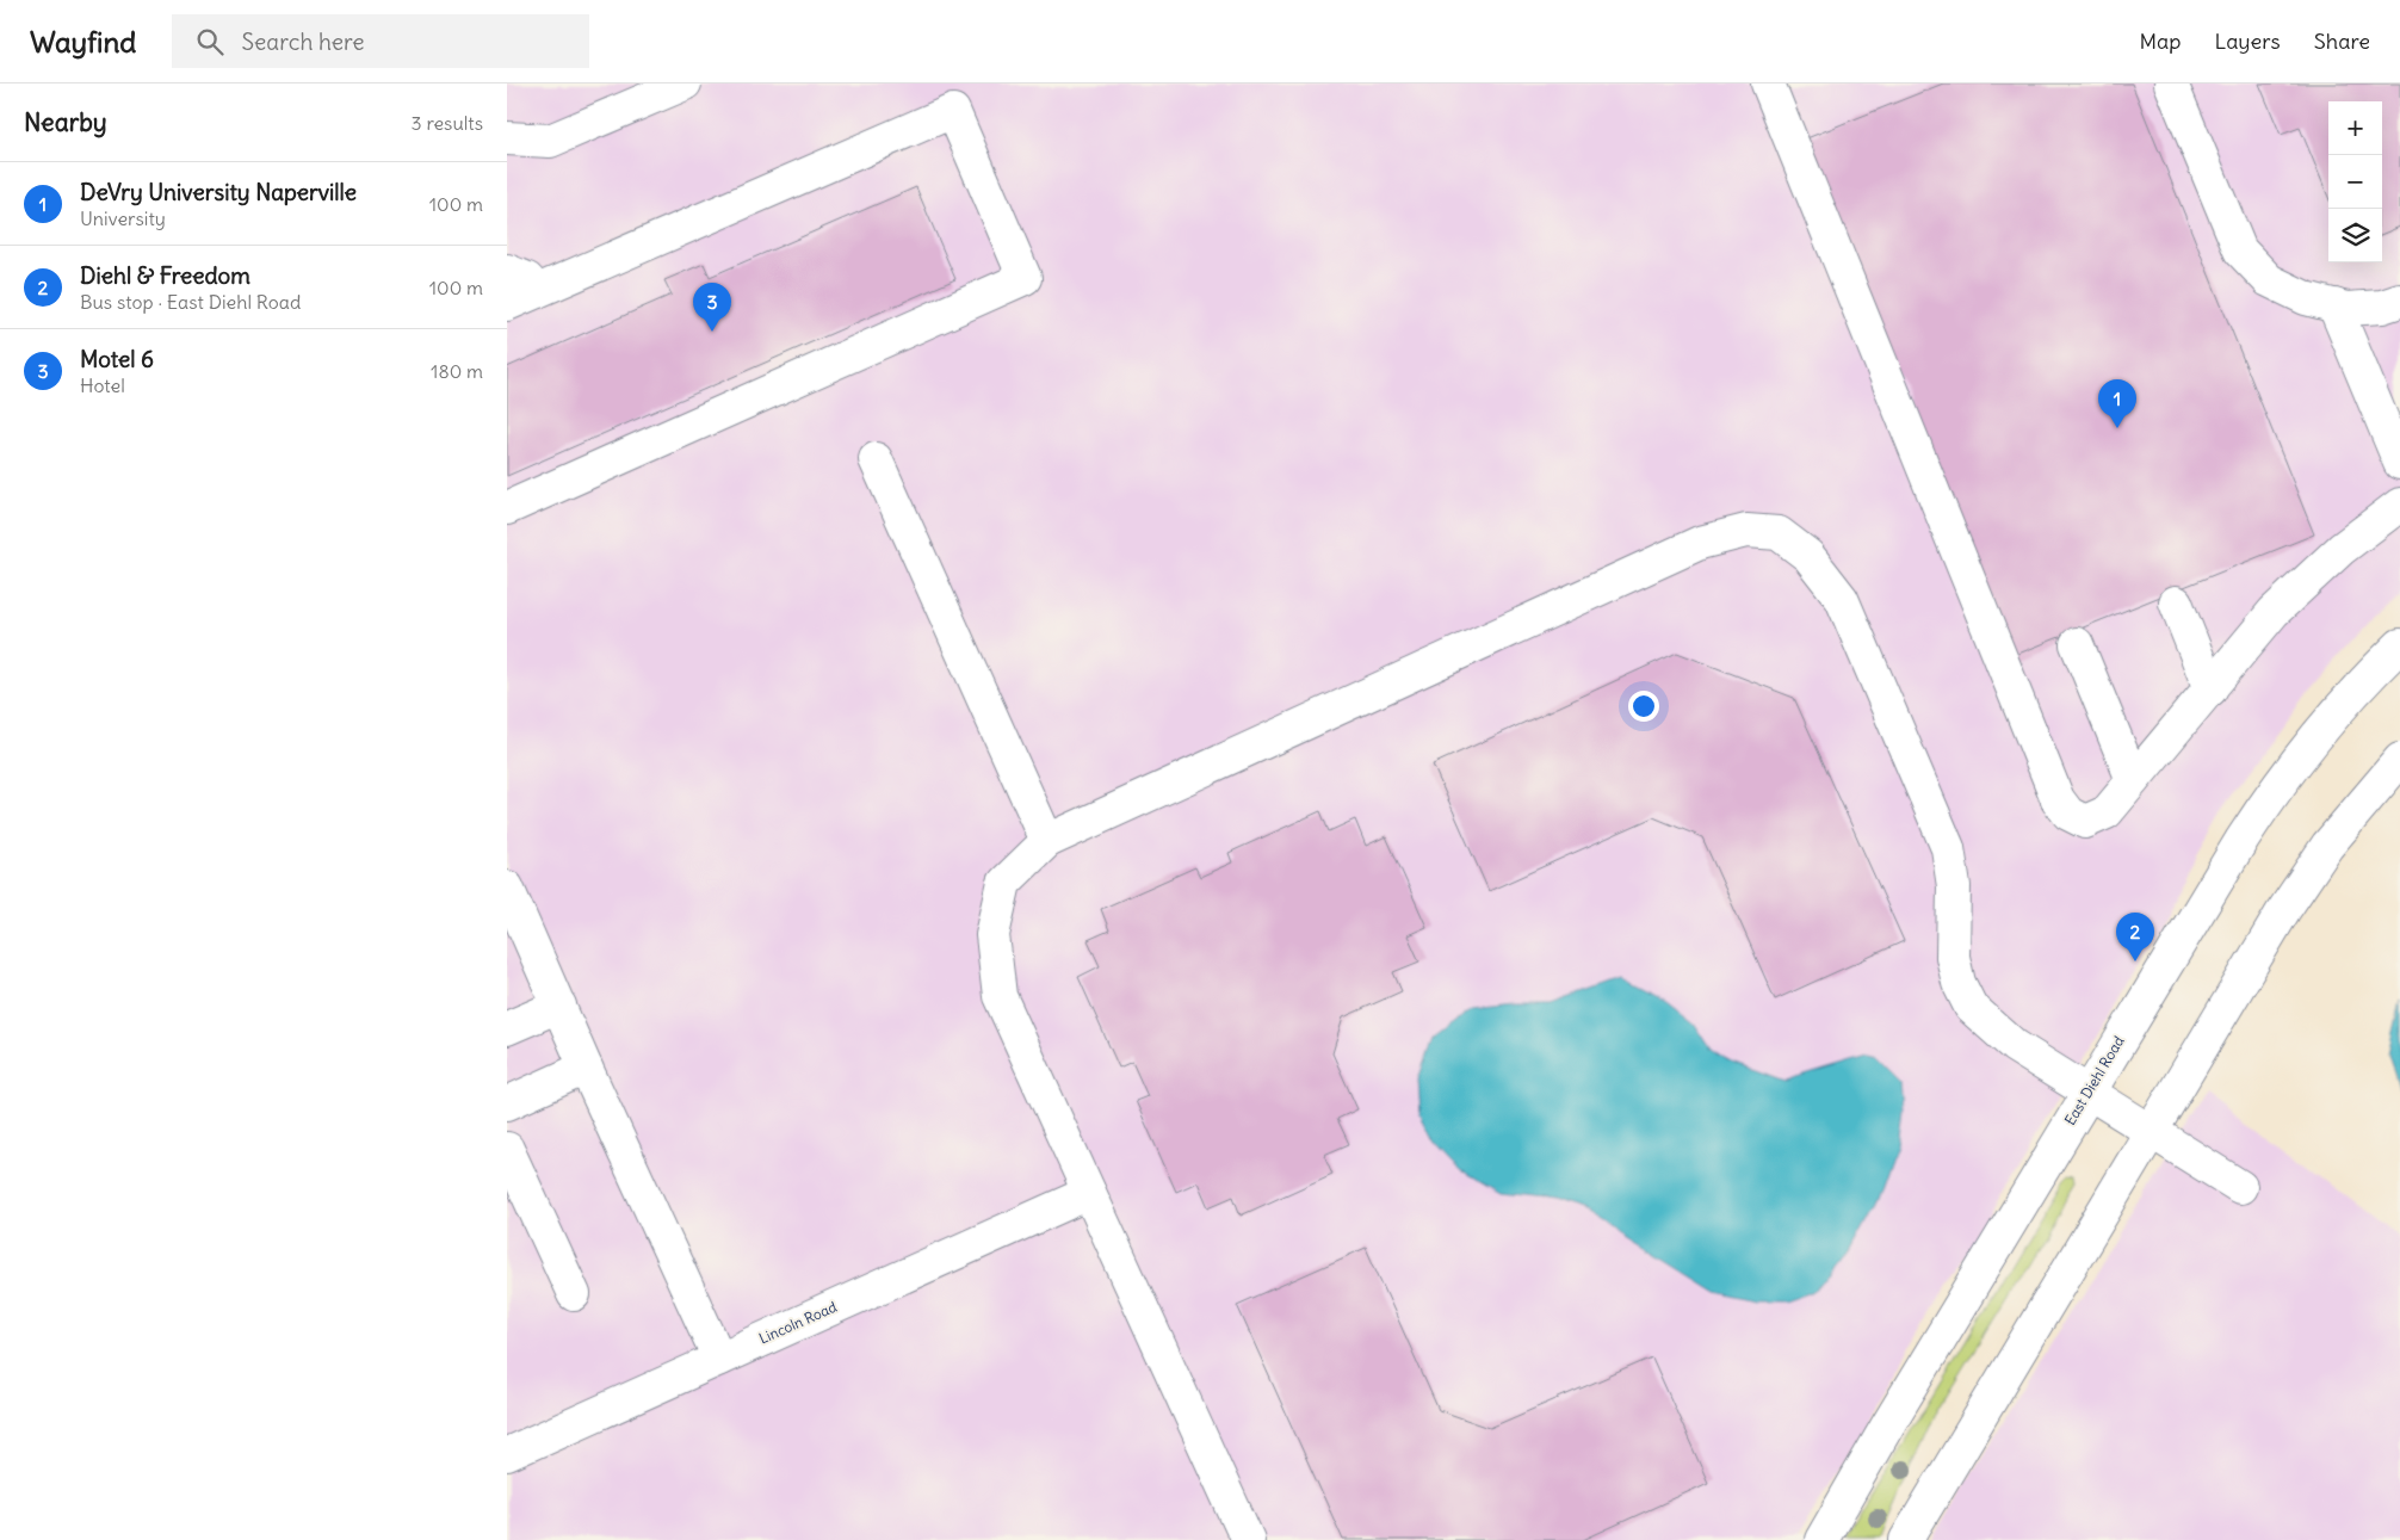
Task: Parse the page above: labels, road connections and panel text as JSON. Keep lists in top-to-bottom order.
{
  "streets": {
    "street": ["East Diehl Road", "Lincoln Road"]
  },
  "page": {
    "header": "Wayfind",
    "search": "Search here",
    "nav": ["Map", "Layers", "Share"],
    "heading": ["Nearby", "3 results"],
    "map_buttons": ["+", "−"],
    "list": [
      {
        "mark": "1",
        "name": "DeVry University Naperville",
        "note": "University",
        "value": "100 m"
      },
      {
        "mark": "2",
        "name": "Diehl & Freedom",
        "note": "Bus stop · East Diehl Road",
        "value": "100 m"
      },
      {
        "mark": "3",
        "name": "Motel 6",
        "note": "Hotel",
        "value": "180 m"
      }
    ],
    "pins": ["3", "1", "2"]
  }
}
